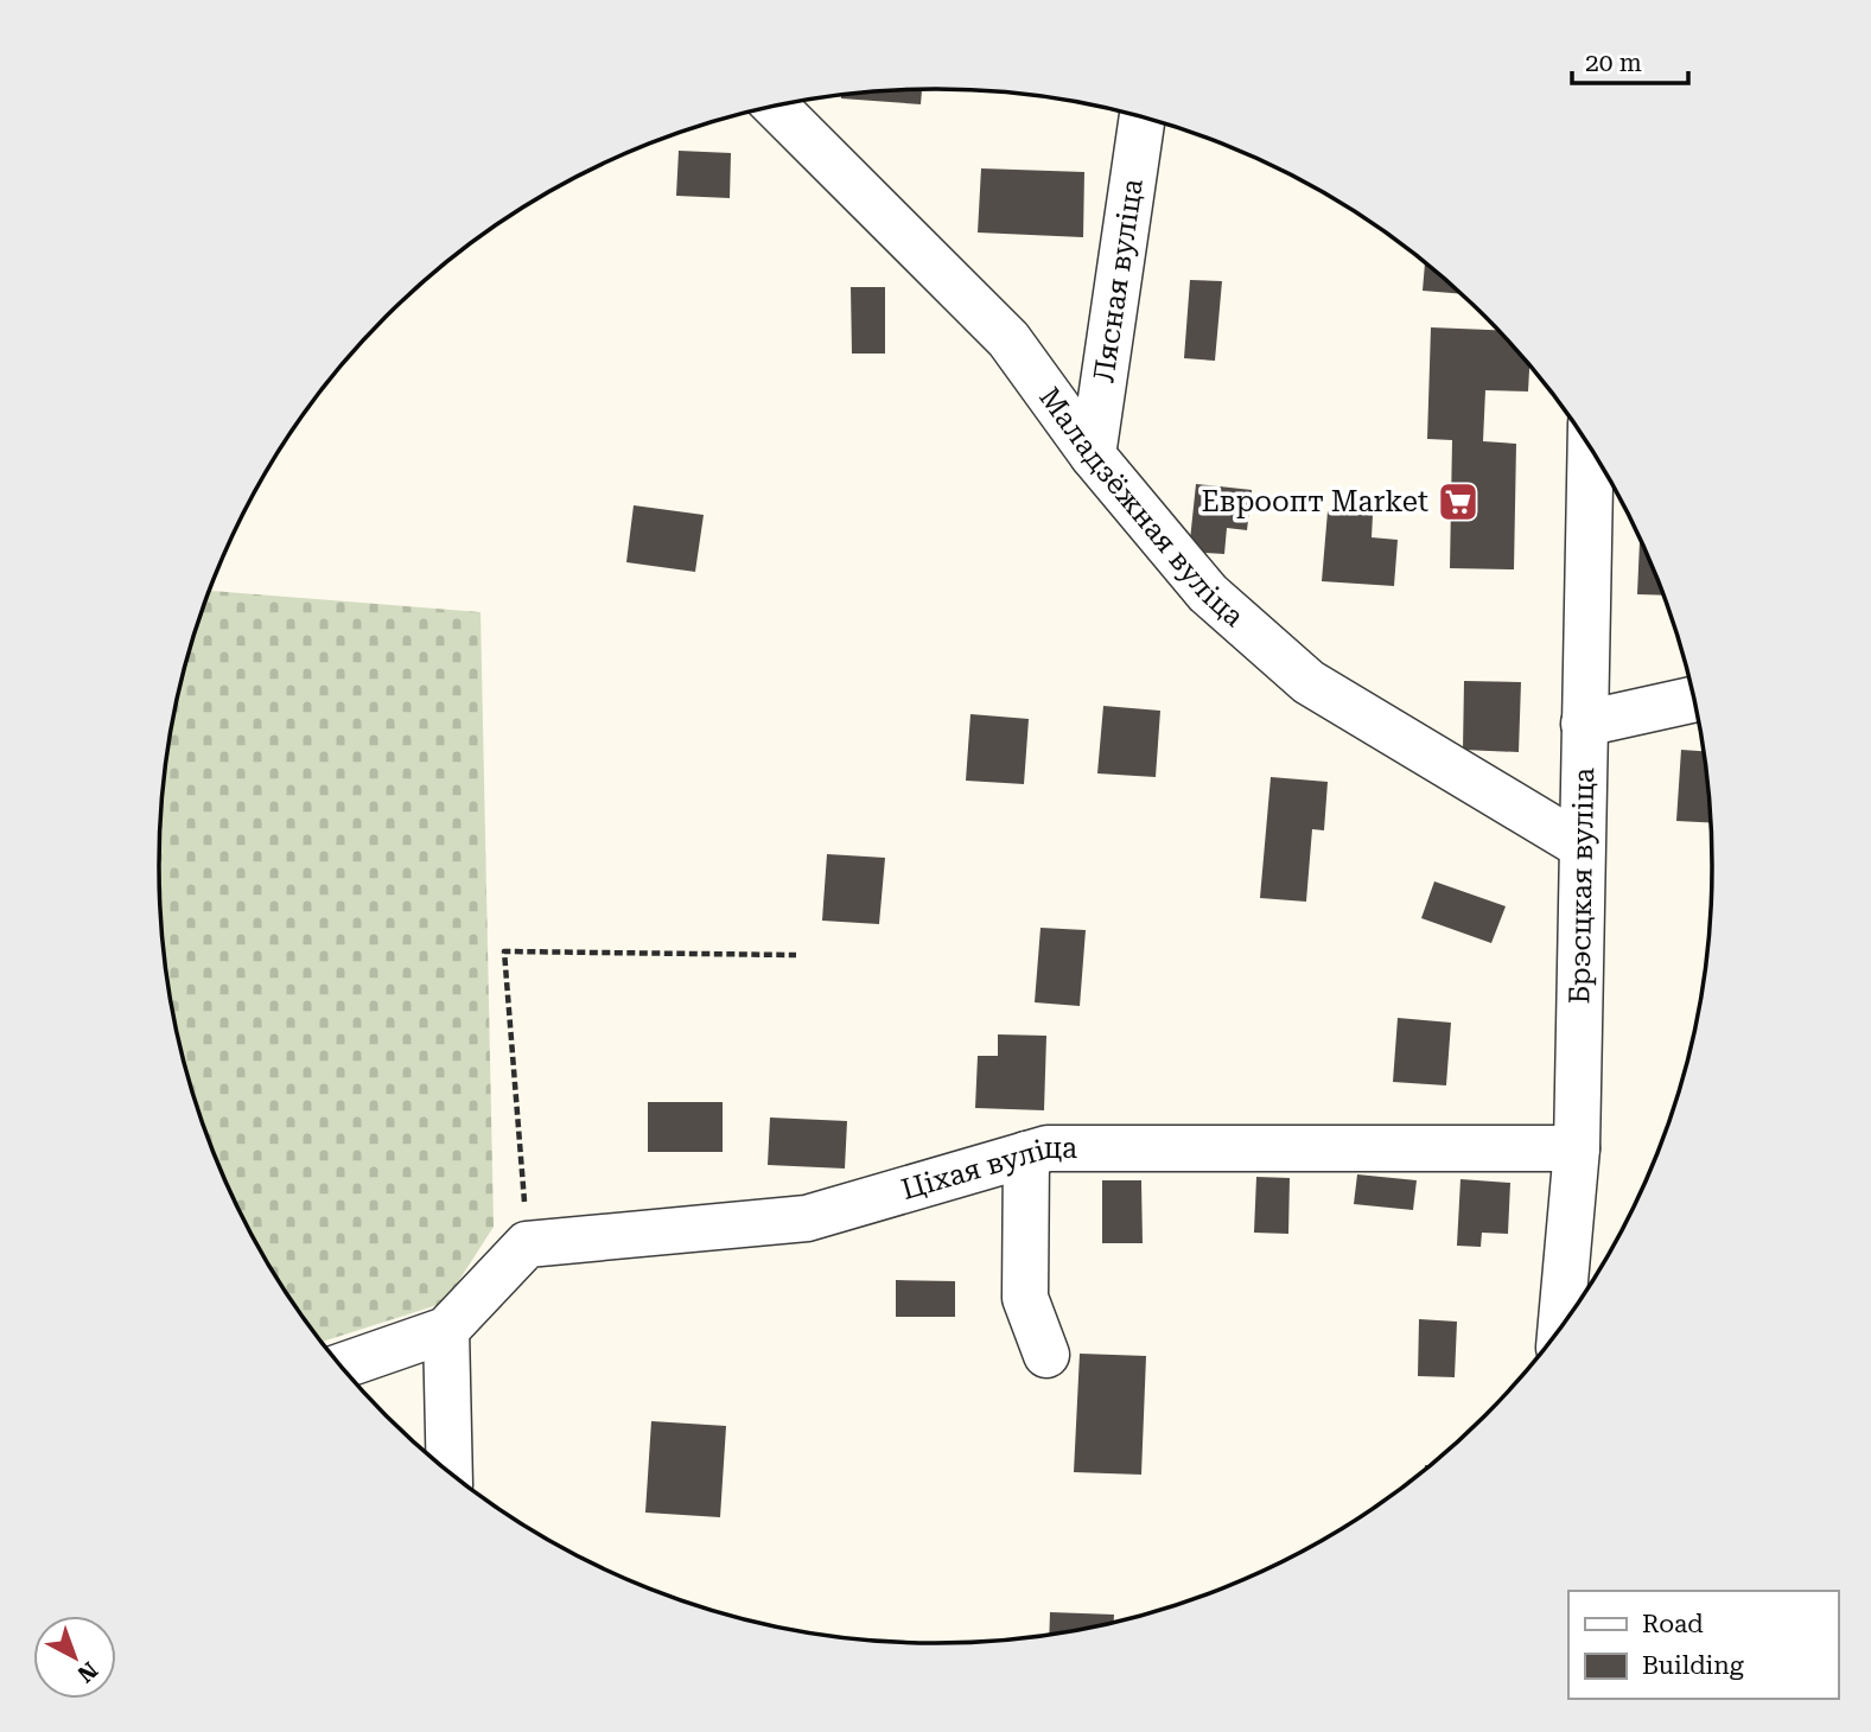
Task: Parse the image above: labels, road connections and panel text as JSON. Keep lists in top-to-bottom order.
{
  "streets": {
    "street": [
      "Лясная вуліца",
      "Маладзёжная вуліца",
      "Брэсцкая вуліца",
      "Ціхая вуліца"
    ]
  },
  "crossings": [
    ["Лясная вуліца", "Маладзёжная вуліца"],
    ["Маладзёжная вуліца", "Брэсцкая вуліца"],
    ["Брэсцкая вуліца", "Ціхая вуліца"]
  ],
  "places": {
    "supermarket": ["Евроопт Market"]
  },
  "legend": ["Road", "Building"],
  "scale_bar": "20 m",
  "north": "bottom right"
}
